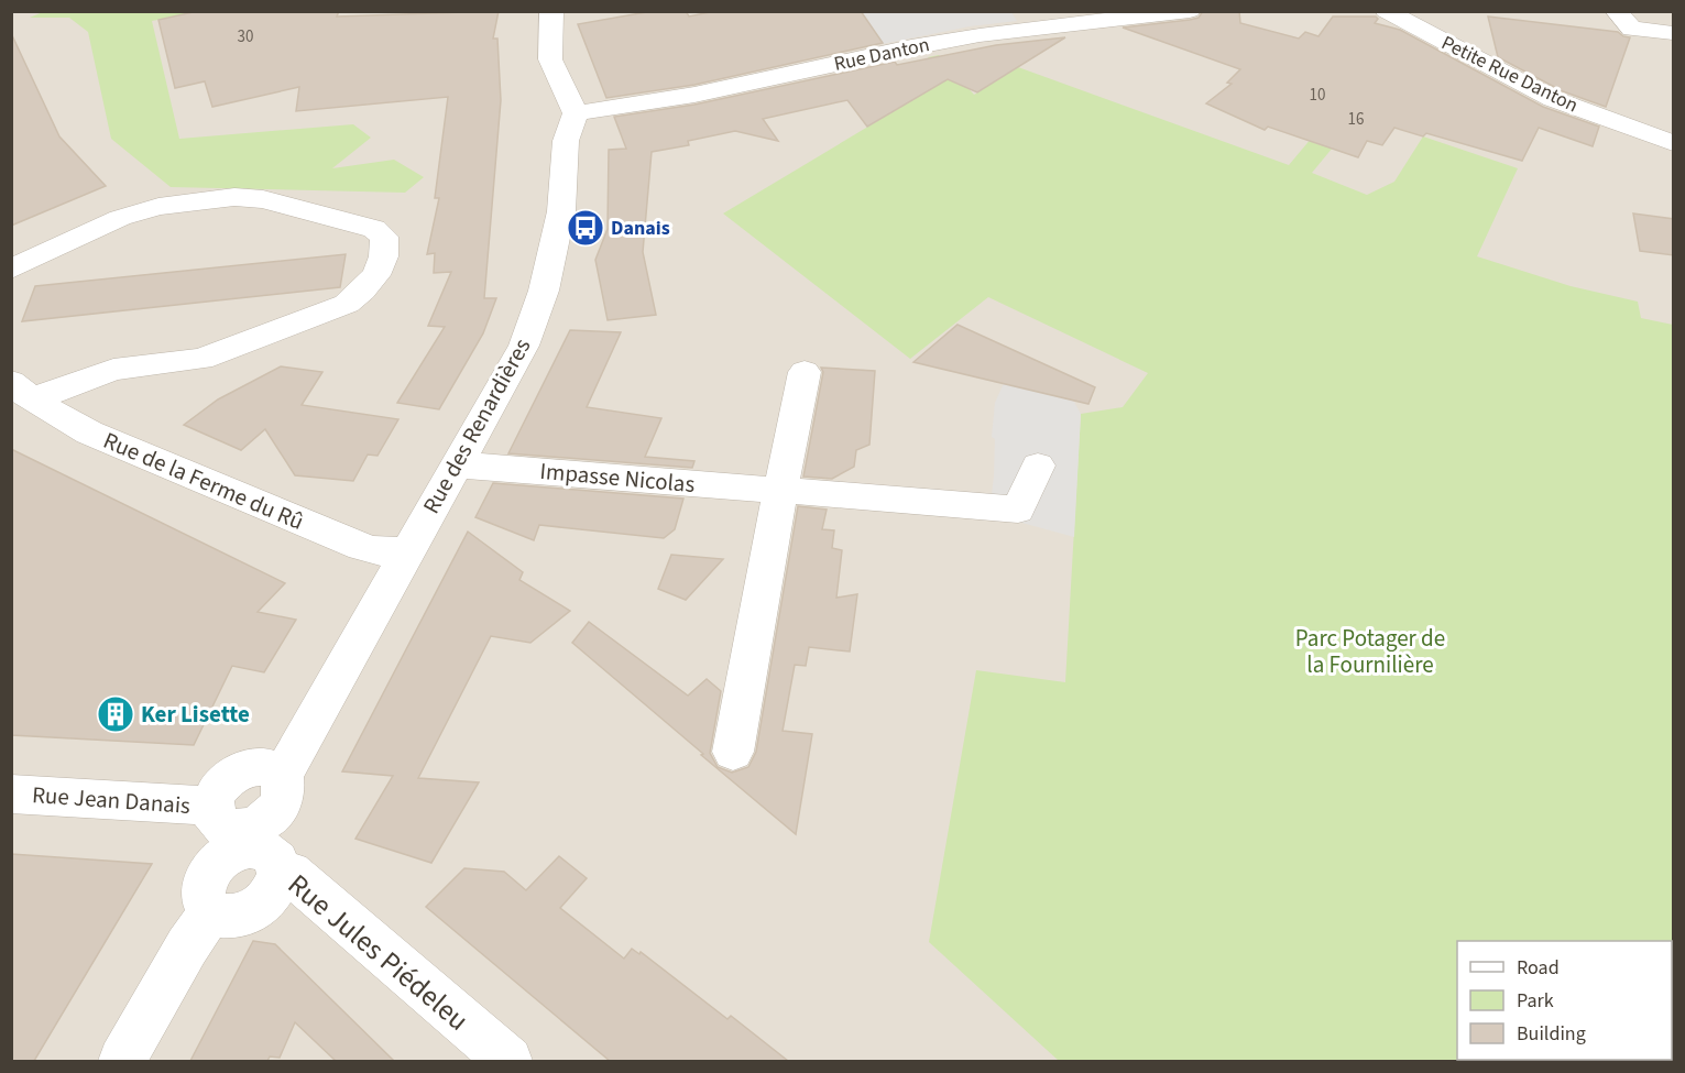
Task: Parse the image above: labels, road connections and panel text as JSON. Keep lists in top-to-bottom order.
{
  "streets": {
    "street": [
      "Rue Danton",
      "Petite Rue Danton",
      "Rue des Renardières",
      "Impasse Nicolas",
      "Rue de la Ferme du Rû",
      "Rue Jean Danais",
      "Rue Jules Piédeleu"
    ]
  },
  "crossings": [
    ["Rue Danton", "Rue des Renardières"],
    ["Rue des Renardières", "Impasse Nicolas"],
    ["Rue des Renardières", "Rue de la Ferme du Rû"],
    ["Rue Jean Danais", "Rue Jules Piédeleu"]
  ],
  "parks": ["Parc Potager de la Fournilière"],
  "places": {
    "bus stop": ["Danais"],
    "building": ["Ker Lisette"]
  },
  "house_numbers": ["30", "10", "16"],
  "legend": ["Road", "Park", "Building"]
}
